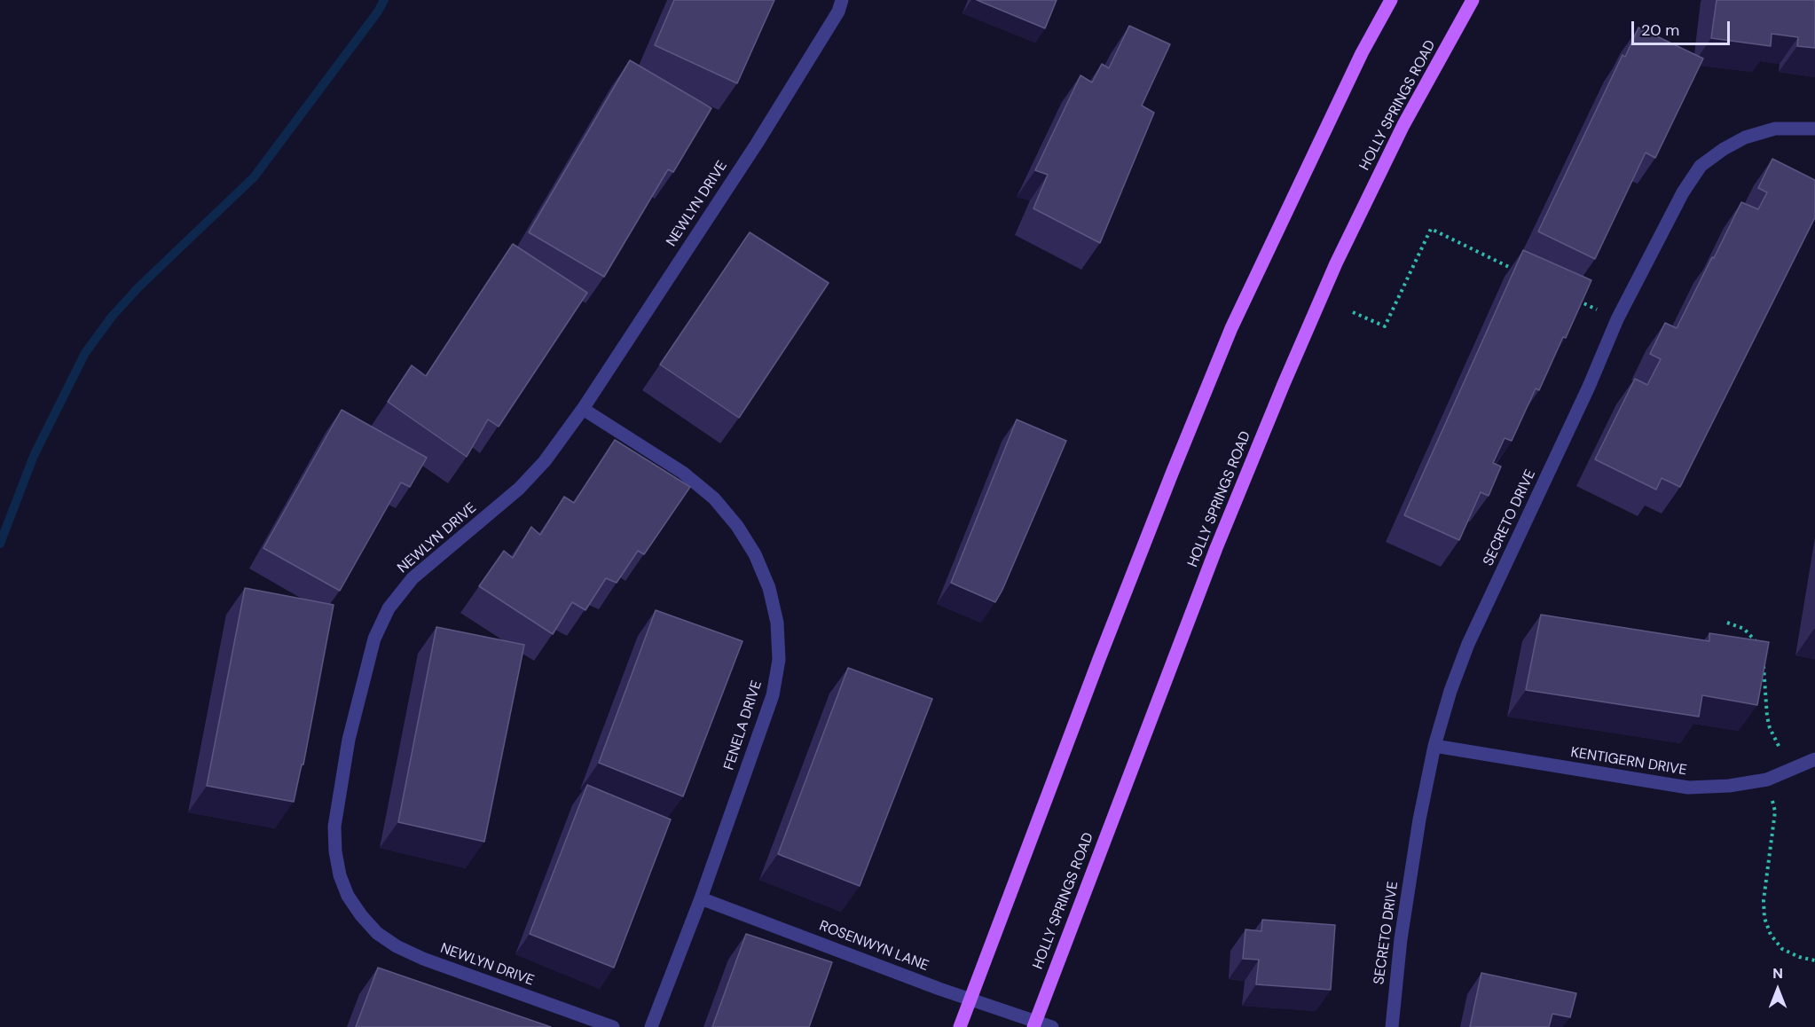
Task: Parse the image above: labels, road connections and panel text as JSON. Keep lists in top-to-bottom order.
{
  "streets": {
    "main road": ["HOLLY SPRINGS ROAD"],
    "street": [
      "NEWLYN DRIVE",
      "SECRETO DRIVE",
      "FENELA DRIVE",
      "KENTIGERN DRIVE",
      "ROSENWYN LANE"
    ]
  },
  "crossings": [
    ["HOLLY SPRINGS ROAD", "ROSENWYN LANE"],
    ["NEWLYN DRIVE", "FENELA DRIVE"],
    ["SECRETO DRIVE", "KENTIGERN DRIVE"],
    ["FENELA DRIVE", "ROSENWYN LANE"]
  ],
  "scale_bar": "20 m",
  "north": "top"
}
